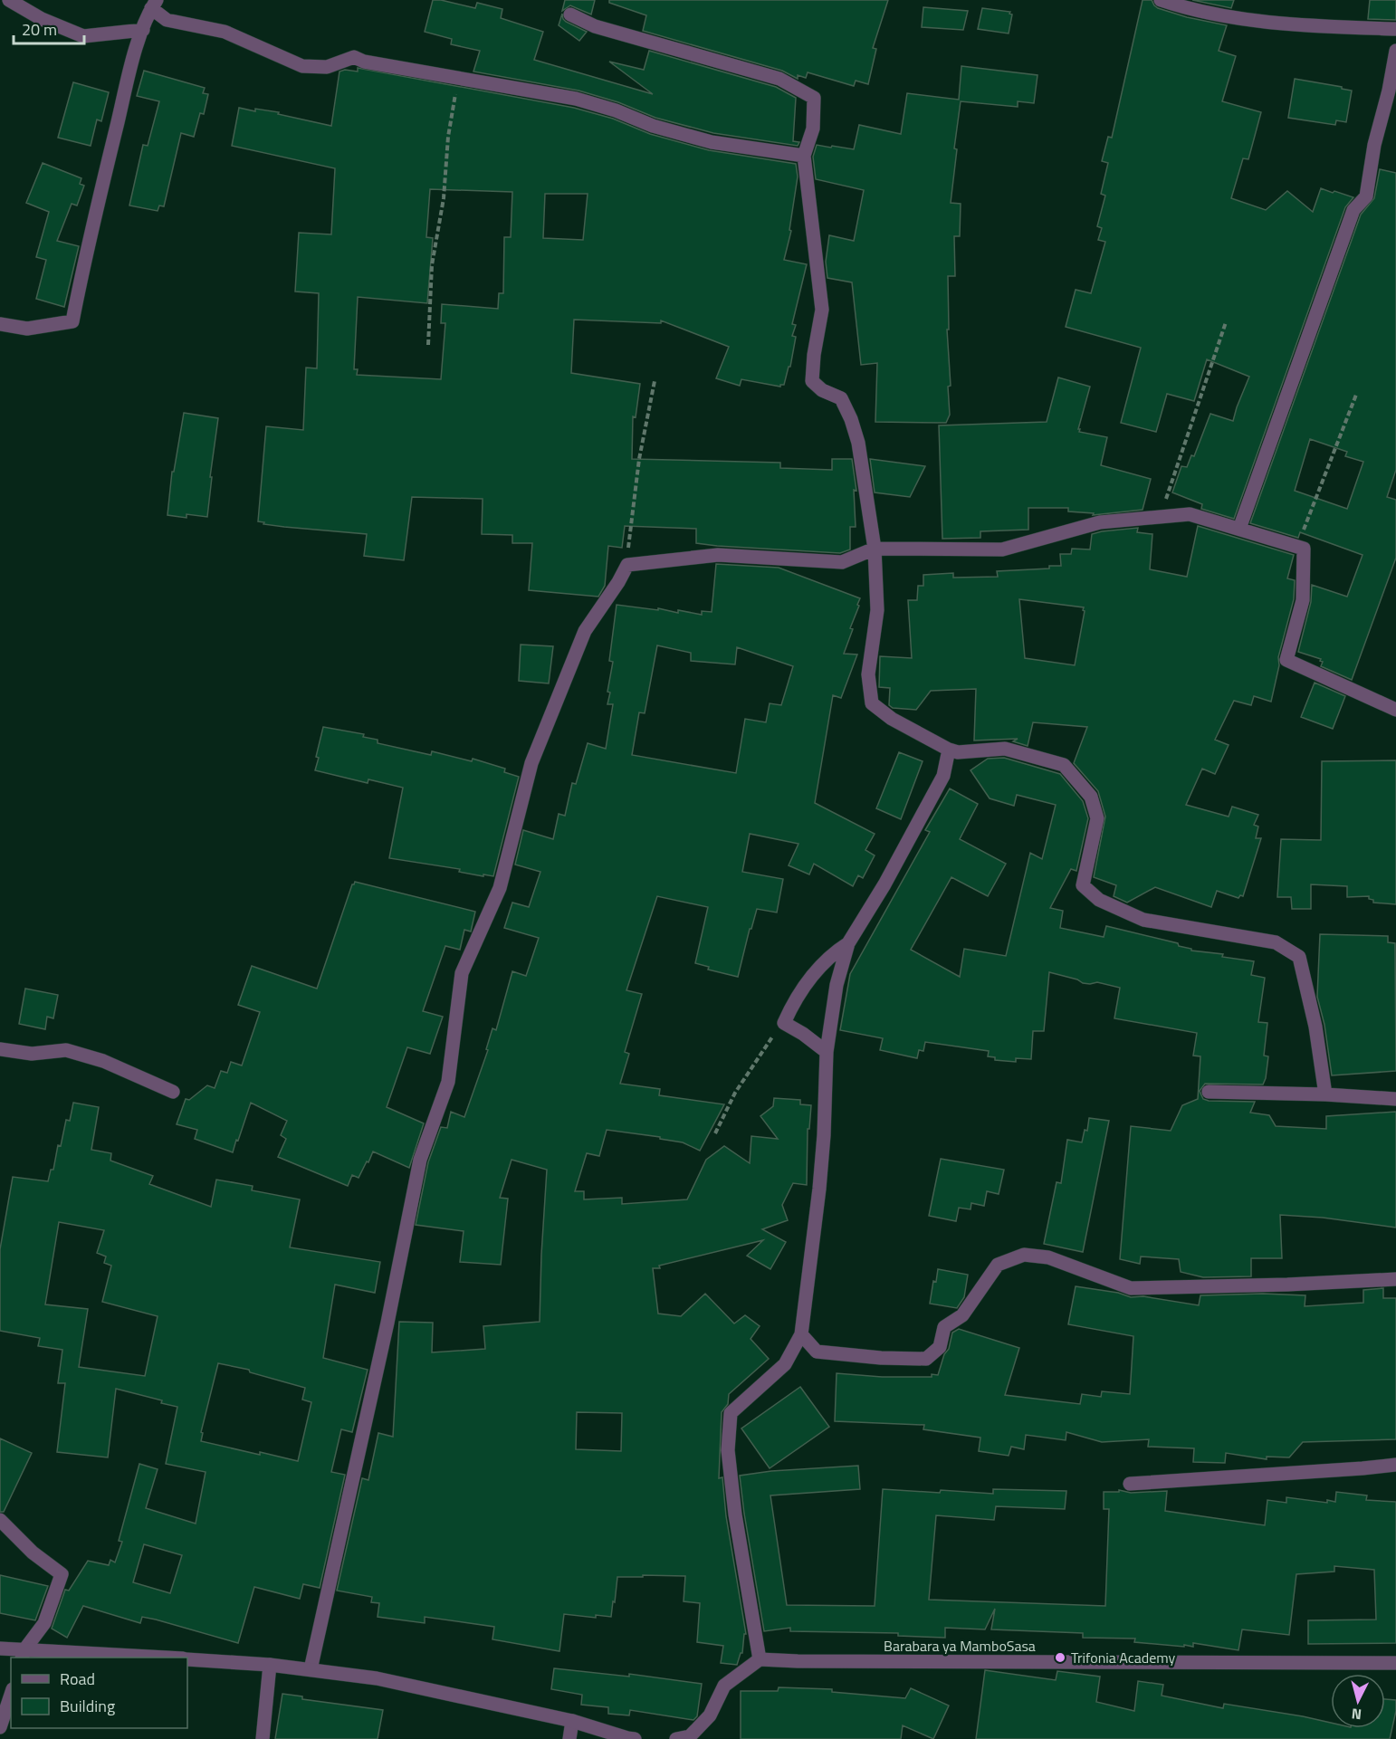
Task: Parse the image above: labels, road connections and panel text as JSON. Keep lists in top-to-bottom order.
{
  "streets": {
    "street": ["Barabara ya MamboSasa"]
  },
  "places": ["Trifonia Academy"],
  "legend": ["Road", "Building"],
  "scale_bar": "20 m",
  "north": "bottom"
}
